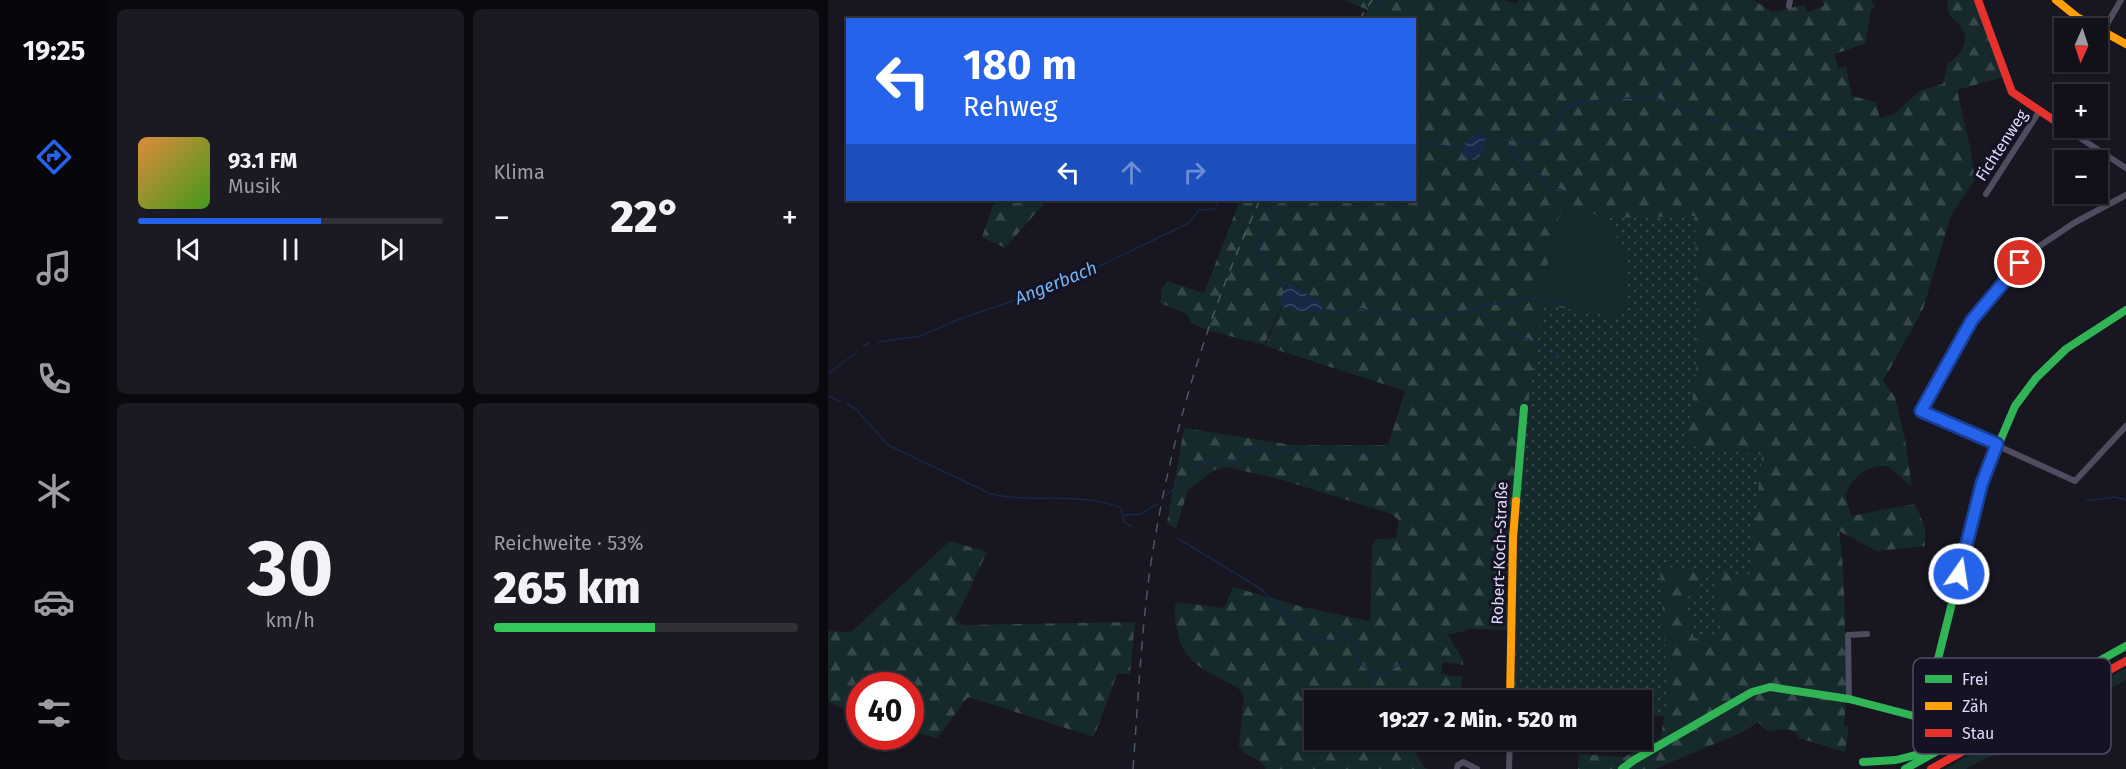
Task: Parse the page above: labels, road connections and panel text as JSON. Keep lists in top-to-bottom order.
{
  "streets": {
    "main road": ["Robert-Koch-Straße"],
    "street": ["Fichtenweg"]
  },
  "water": ["Angerbach"],
  "legend": ["Frei", "Zäh", "Stau"],
  "north": "bottom",
  "page": {
    "tabs": "19:25",
    "tile": [
      "Klima",
      ["30", "km/h"],
      ["Reichweite · 53%", "265 km"]
    ],
    "map_buttons": ["+", "−"],
    "turn": ["180 m", "Rehweg"],
    "song": ["93.1 FM", "Musik"],
    "heat": ["−", "22°", "+"],
    "limit": "40",
    "trip": "19:27 · 2 Min. · 520 m"
  }
}
